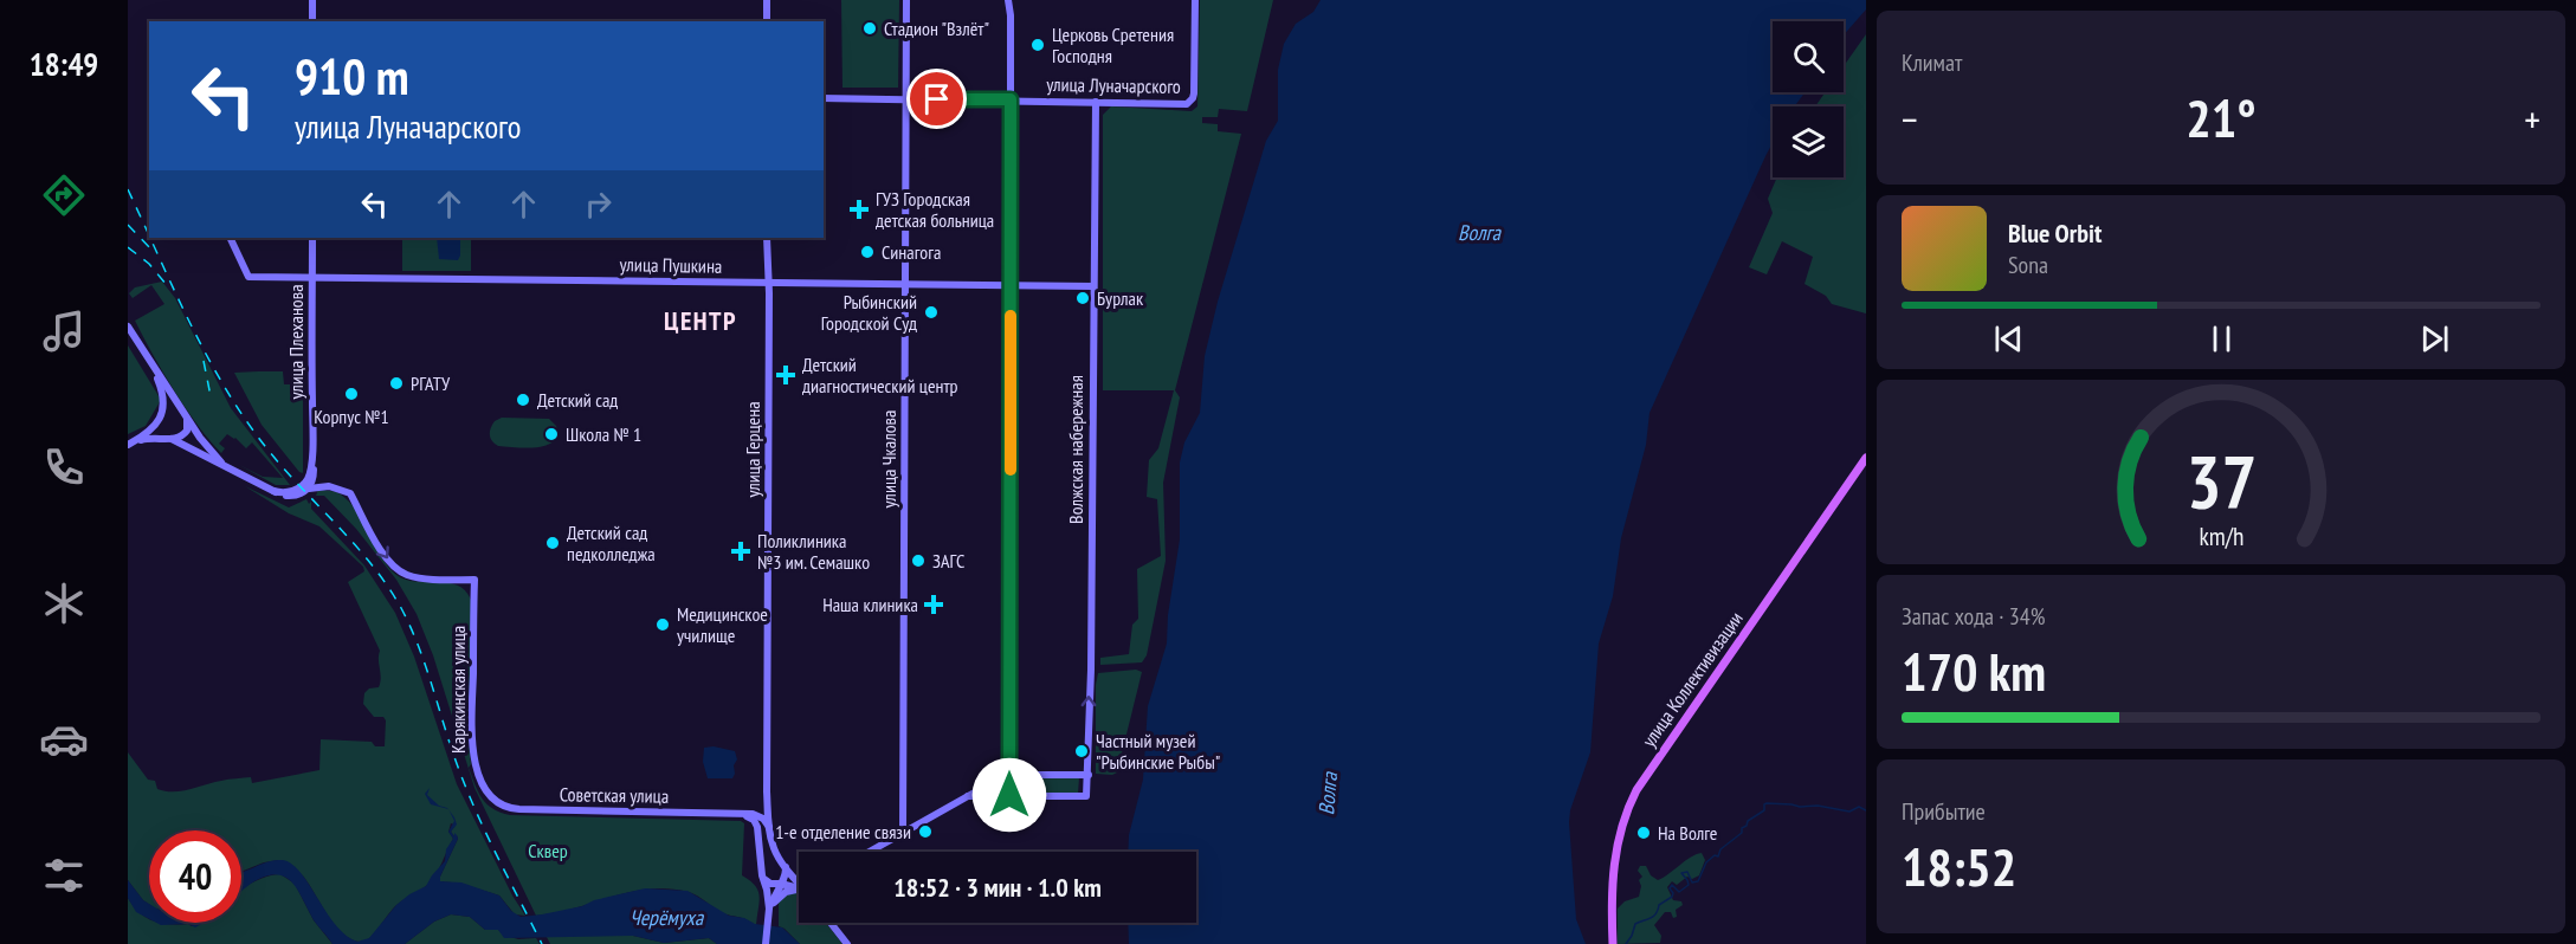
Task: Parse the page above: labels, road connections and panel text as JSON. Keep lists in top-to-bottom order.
{
  "streets": {
    "main road": ["улица Коллективизации"],
    "street": [
      "улица Луначарского",
      "улица Пушкина",
      "улица Плеханова",
      "улица Герцена",
      "Волжская набережная",
      "улица Чкалова",
      "Карякинская улица",
      "Советская улица"
    ]
  },
  "crossings": [
    ["улица Луначарского", "Волжская набережная"],
    ["улица Луначарского", "улица Чкалова"],
    ["улица Пушкина", "улица Плеханова"],
    ["улица Пушкина", "улица Герцена"],
    ["улица Пушкина", "Волжская набережная"],
    ["улица Пушкина", "улица Чкалова"],
    ["улица Плеханова", "Карякинская улица"],
    ["улица Герцена", "Советская улица"],
    ["Карякинская улица", "Советская улица"]
  ],
  "one_way": ["Волжская набережная", "Карякинская улица"],
  "districts": ["ЦЕНТР"],
  "water": ["Волга", "Черёмуха"],
  "parks": ["Сквер"],
  "places": {
    "other": [
      "Стадион \"Взлёт\"",
      "Церковь Сретения Господня",
      "Синагога",
      "Бурлак",
      "Рыбинский Городской Суд",
      "РГАТУ",
      "Корпус №1",
      "Детский сад",
      "Школа № 1",
      "Детский сад педколледжа",
      "ЗАГС",
      "Медицинское училище",
      "Частный музей \"Рыбинские Рыбы\"",
      "1-е отделение связи",
      "На Волге"
    ],
    "health": [
      "ГУЗ Городская детская больница",
      "Детский диагностический центр",
      "Поликлиника №3 им. Семашко",
      "Наша клиника"
    ]
  },
  "page": {
    "tabs": "18:49",
    "tile": [
      "Климат",
      ["Запас хода · 34%", "170 km"],
      ["Прибытие", "18:52"]
    ],
    "turn": ["910 m", "улица Луначарского"],
    "heat": ["−", "21°", "+"],
    "song": ["Blue Orbit", "Sona"],
    "limit": "40",
    "trip": "18:52 · 3 мин · 1.0 km",
    "gauge": ["37", "km/h"]
  }
}
